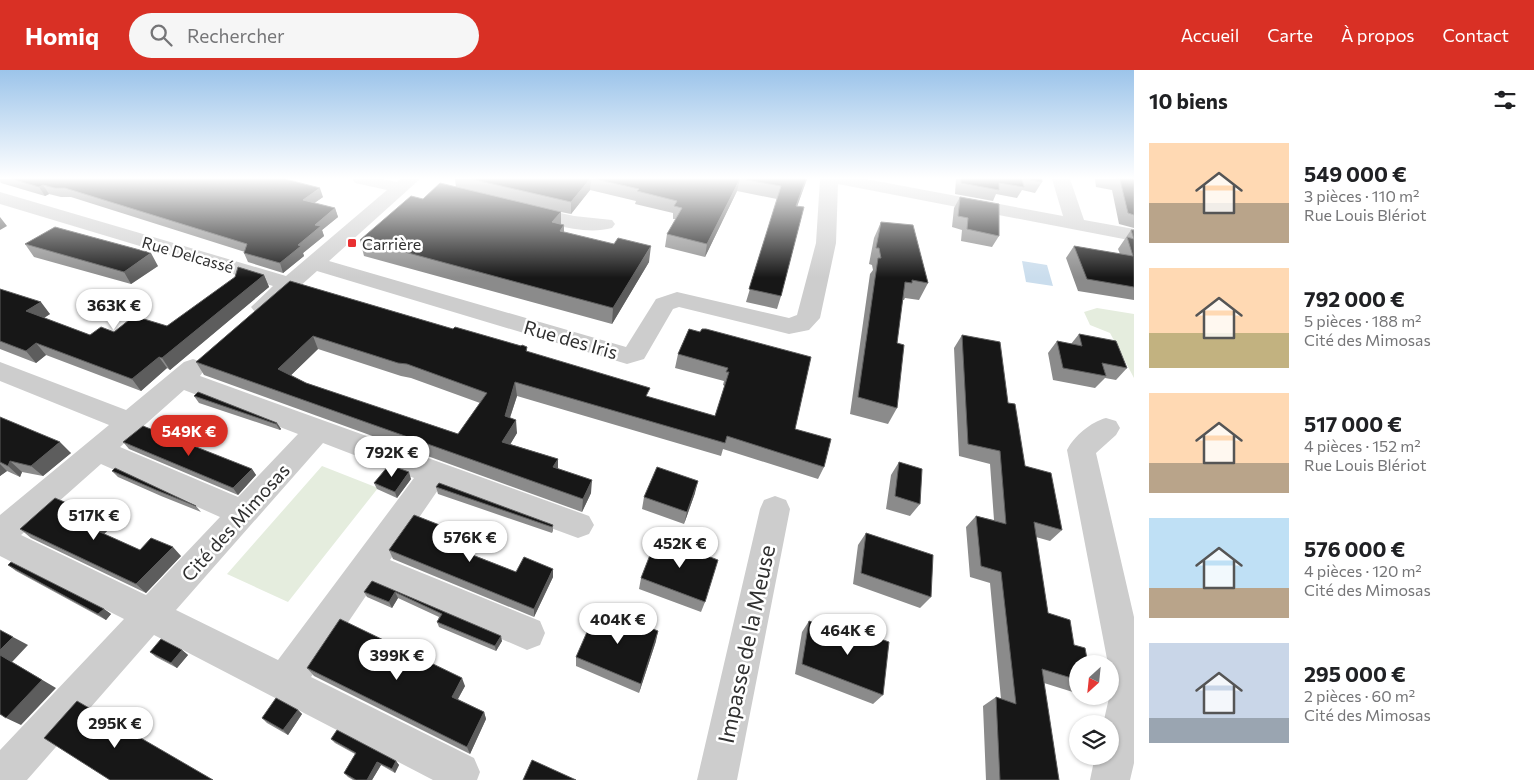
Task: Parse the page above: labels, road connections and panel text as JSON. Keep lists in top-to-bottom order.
{
  "streets": {
    "street": [
      "Rue Delcassé",
      "Rue des Iris",
      "Cité des Mimosas",
      "Impasse de la Meuse"
    ]
  },
  "places": {
    "transit": ["Carrière"]
  },
  "north": "bottom left",
  "page": {
    "header": "Homiq",
    "search": "Rechercher",
    "nav": [
      "Accueil",
      "Carte",
      "À propos",
      "Contact"
    ],
    "heading": "10 biens",
    "list": [
      {
        "name": "549 000 €",
        "note": "3 pièces · 110 m² · Rue Louis Blériot"
      },
      {
        "name": "792 000 €",
        "note": "5 pièces · 188 m² · Cité des Mimosas"
      },
      {
        "name": "517 000 €",
        "note": "4 pièces · 152 m² · Rue Louis Blériot"
      },
      {
        "name": "576 000 €",
        "note": "4 pièces · 120 m² · Cité des Mimosas"
      },
      {
        "name": "295 000 €",
        "note": "2 pièces · 60 m² · Cité des Mimosas"
      }
    ],
    "price": [
      "363K €",
      "549K €",
      "792K €",
      "517K €",
      "576K €",
      "452K €",
      "404K €",
      "464K €",
      "399K €",
      "295K €"
    ]
  }
}
